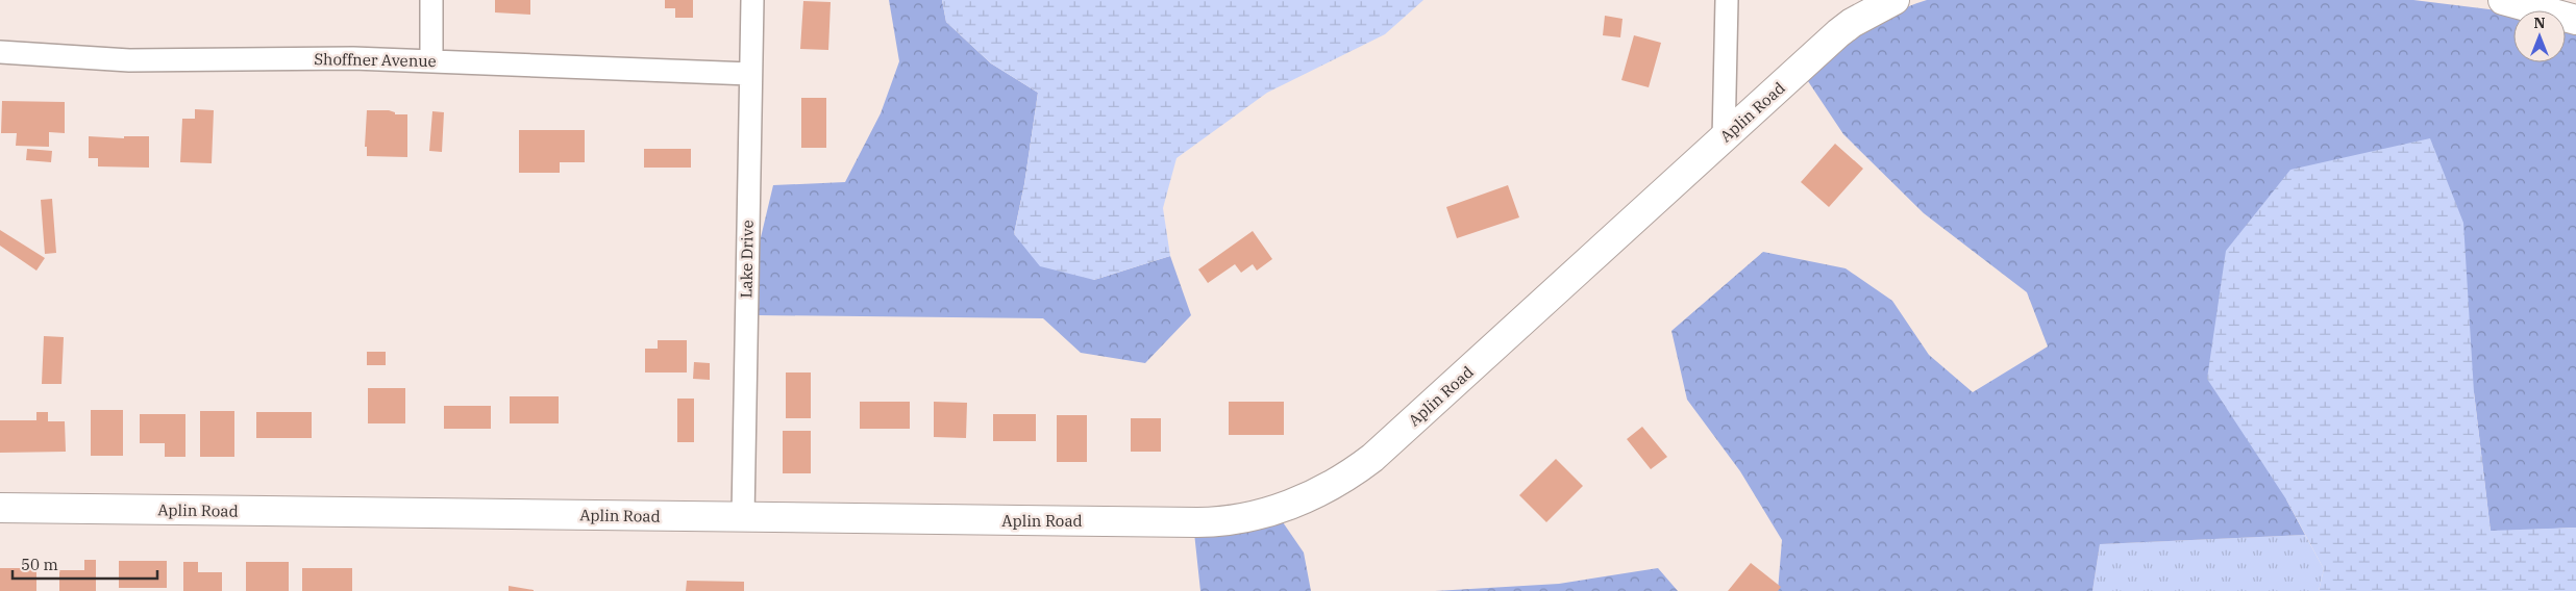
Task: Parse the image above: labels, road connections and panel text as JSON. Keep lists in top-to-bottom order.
{
  "streets": {
    "street": ["Shoffner Avenue", "Aplin Road", "Lake Drive"]
  },
  "crossings": [
    ["Shoffner Avenue", "Lake Drive"],
    ["Aplin Road", "Lake Drive"]
  ],
  "scale_bar": "50 m",
  "north": "top"
}
